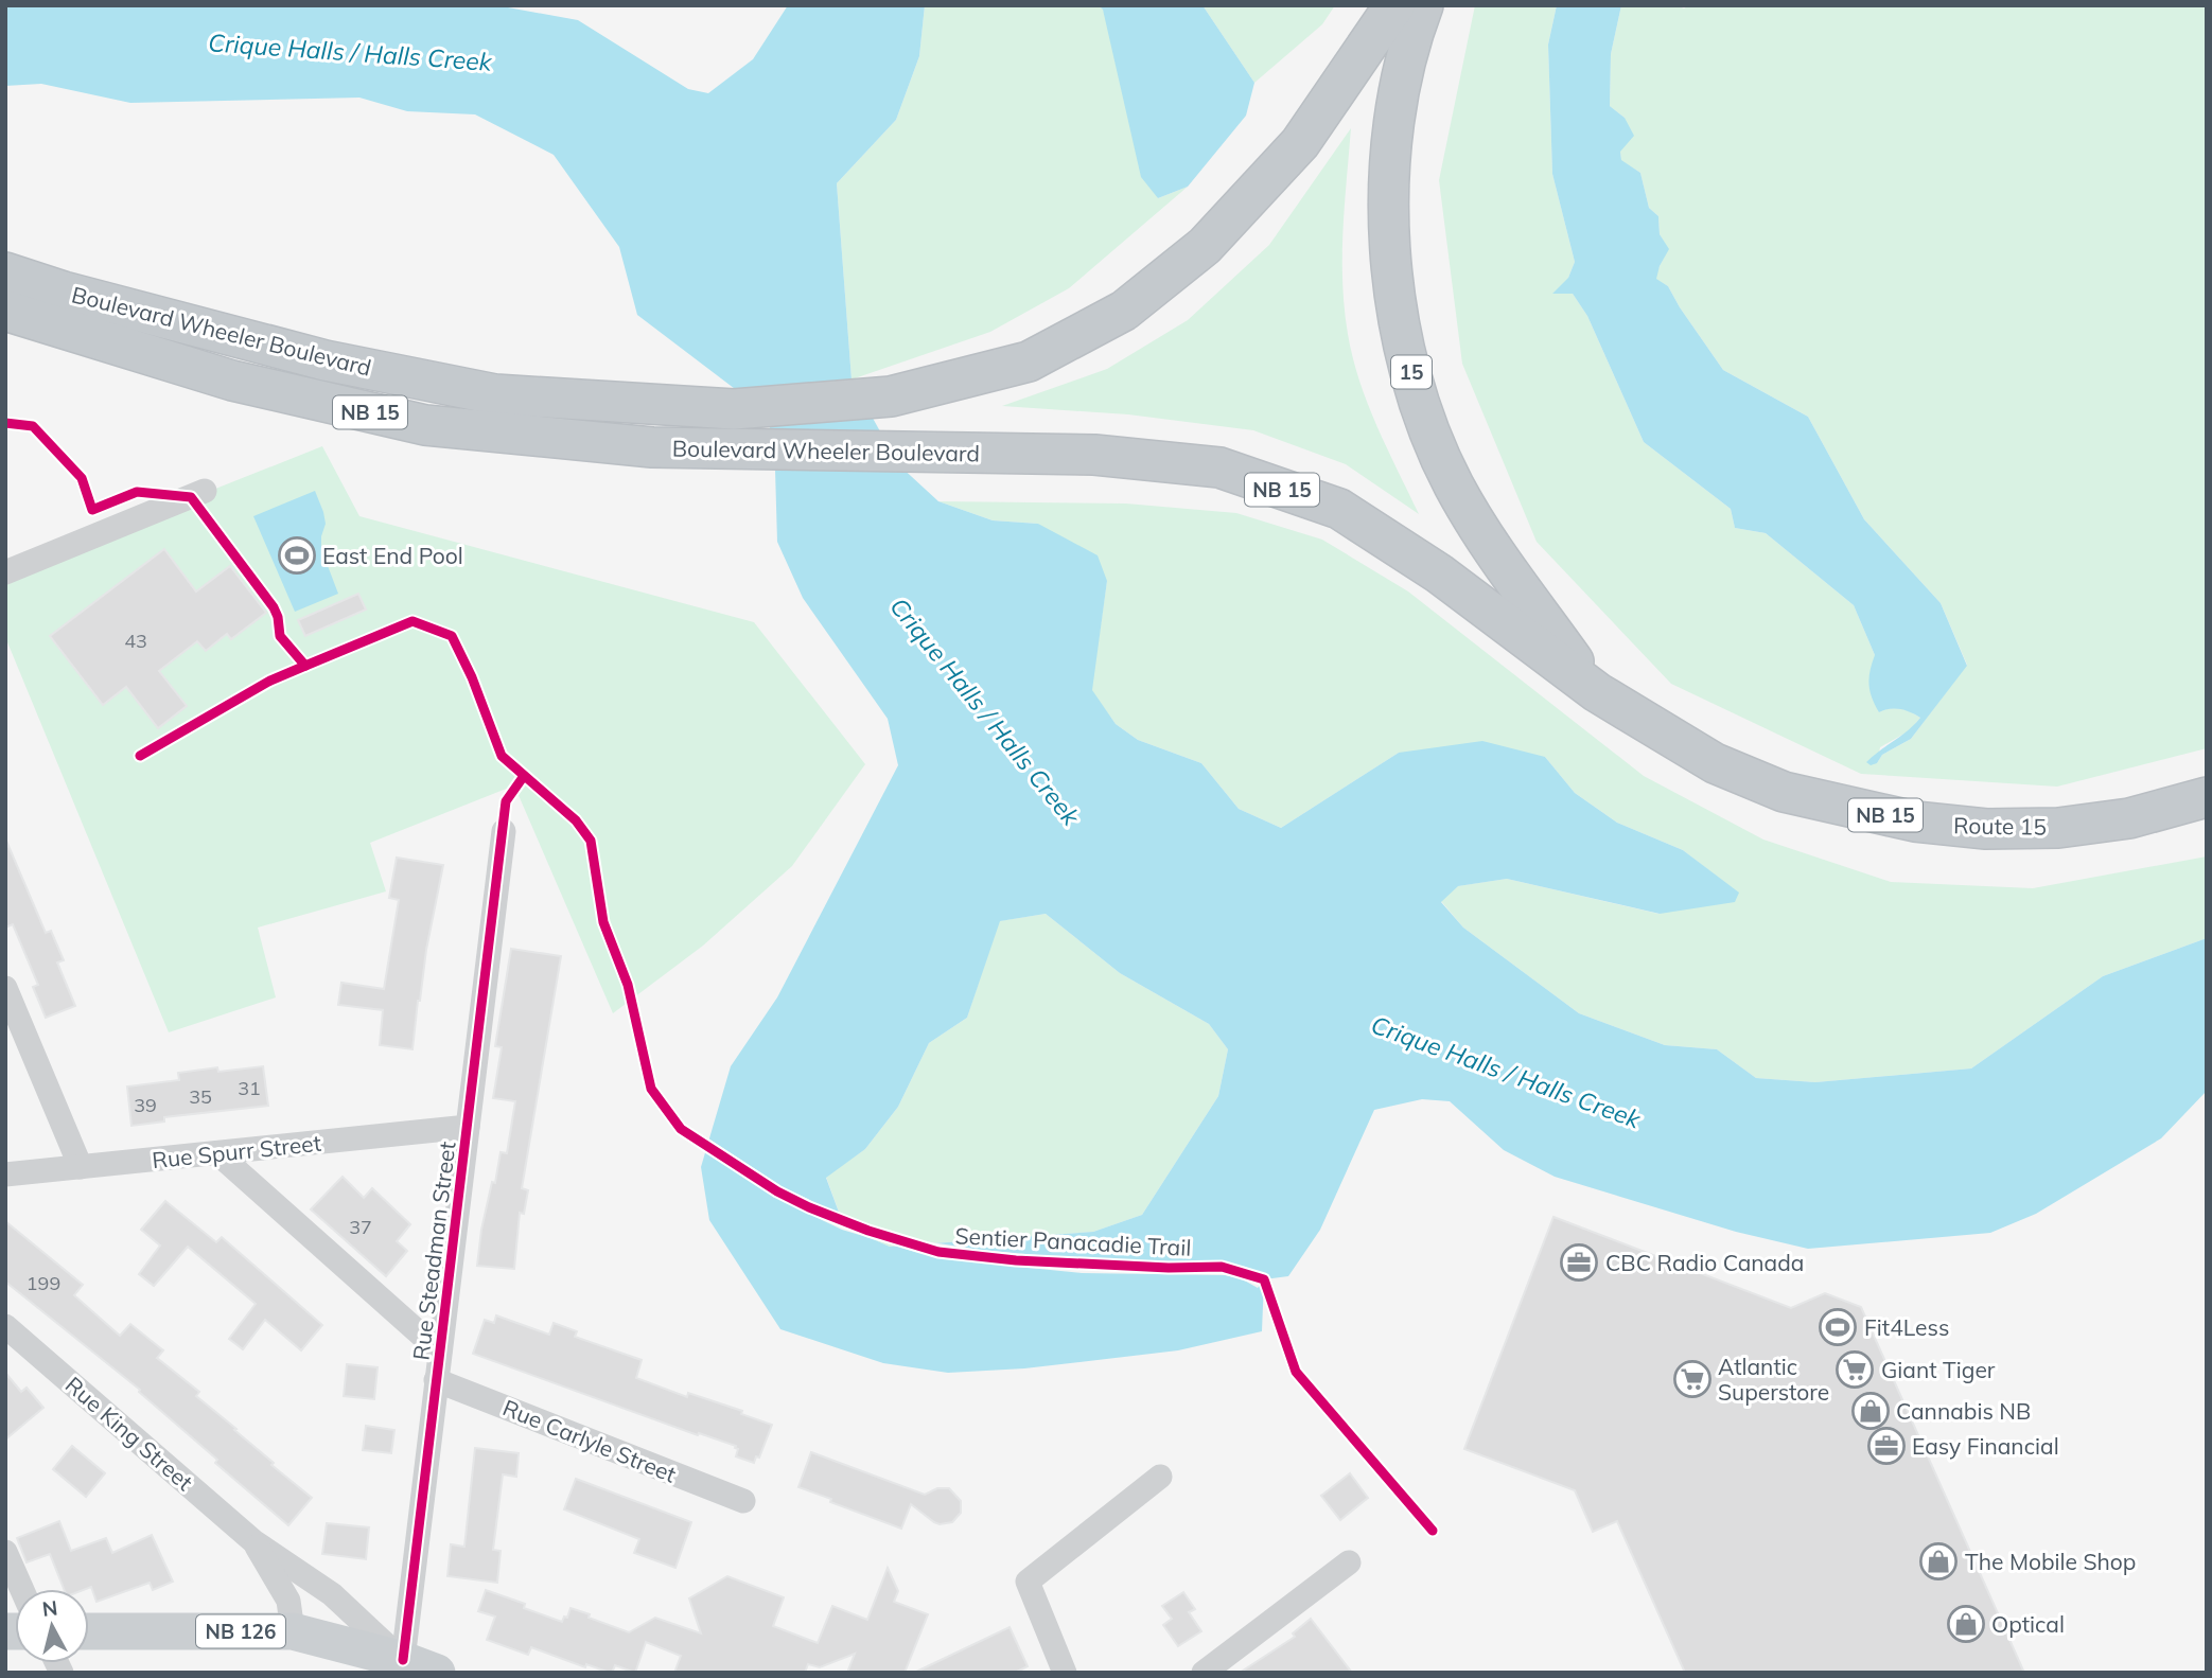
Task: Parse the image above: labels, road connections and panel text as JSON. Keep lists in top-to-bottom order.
{
  "streets": {
    "highway": [
      "Boulevard Wheeler Boulevard",
      "15",
      "NB 15",
      "Route 15"
    ],
    "main road": ["NB 126"],
    "street": [
      "Rue Spurr Street",
      "Rue Steadman Street",
      "Rue King Street",
      "Rue Carlyle Street"
    ],
    "cycle path": ["Sentier Panacadie Trail"]
  },
  "crossings": [
    ["Boulevard Wheeler Boulevard", "15"],
    ["Boulevard Wheeler Boulevard", "Route 15"],
    ["15", "Route 15"],
    ["Rue Spurr Street", "Rue Steadman Street"],
    ["Rue Steadman Street", "Rue King Street"],
    ["Rue Steadman Street", "Rue Carlyle Street"],
    ["Rue Steadman Street", "NB 126"],
    ["Rue King Street", "NB 126"]
  ],
  "water": ["Crique Halls / Halls Creek"],
  "places": {
    "sports": ["East End Pool", "Fit4Less"],
    "office": ["CBC Radio Canada", "Easy Financial"],
    "supermarket": ["Giant Tiger", "Atlantic Superstore"],
    "shop": ["Cannabis NB", "The Mobile Shop", "Optical"]
  },
  "house_numbers": [
    "43",
    "31",
    "35",
    "39",
    "37",
    "199"
  ],
  "north": "top"
}
